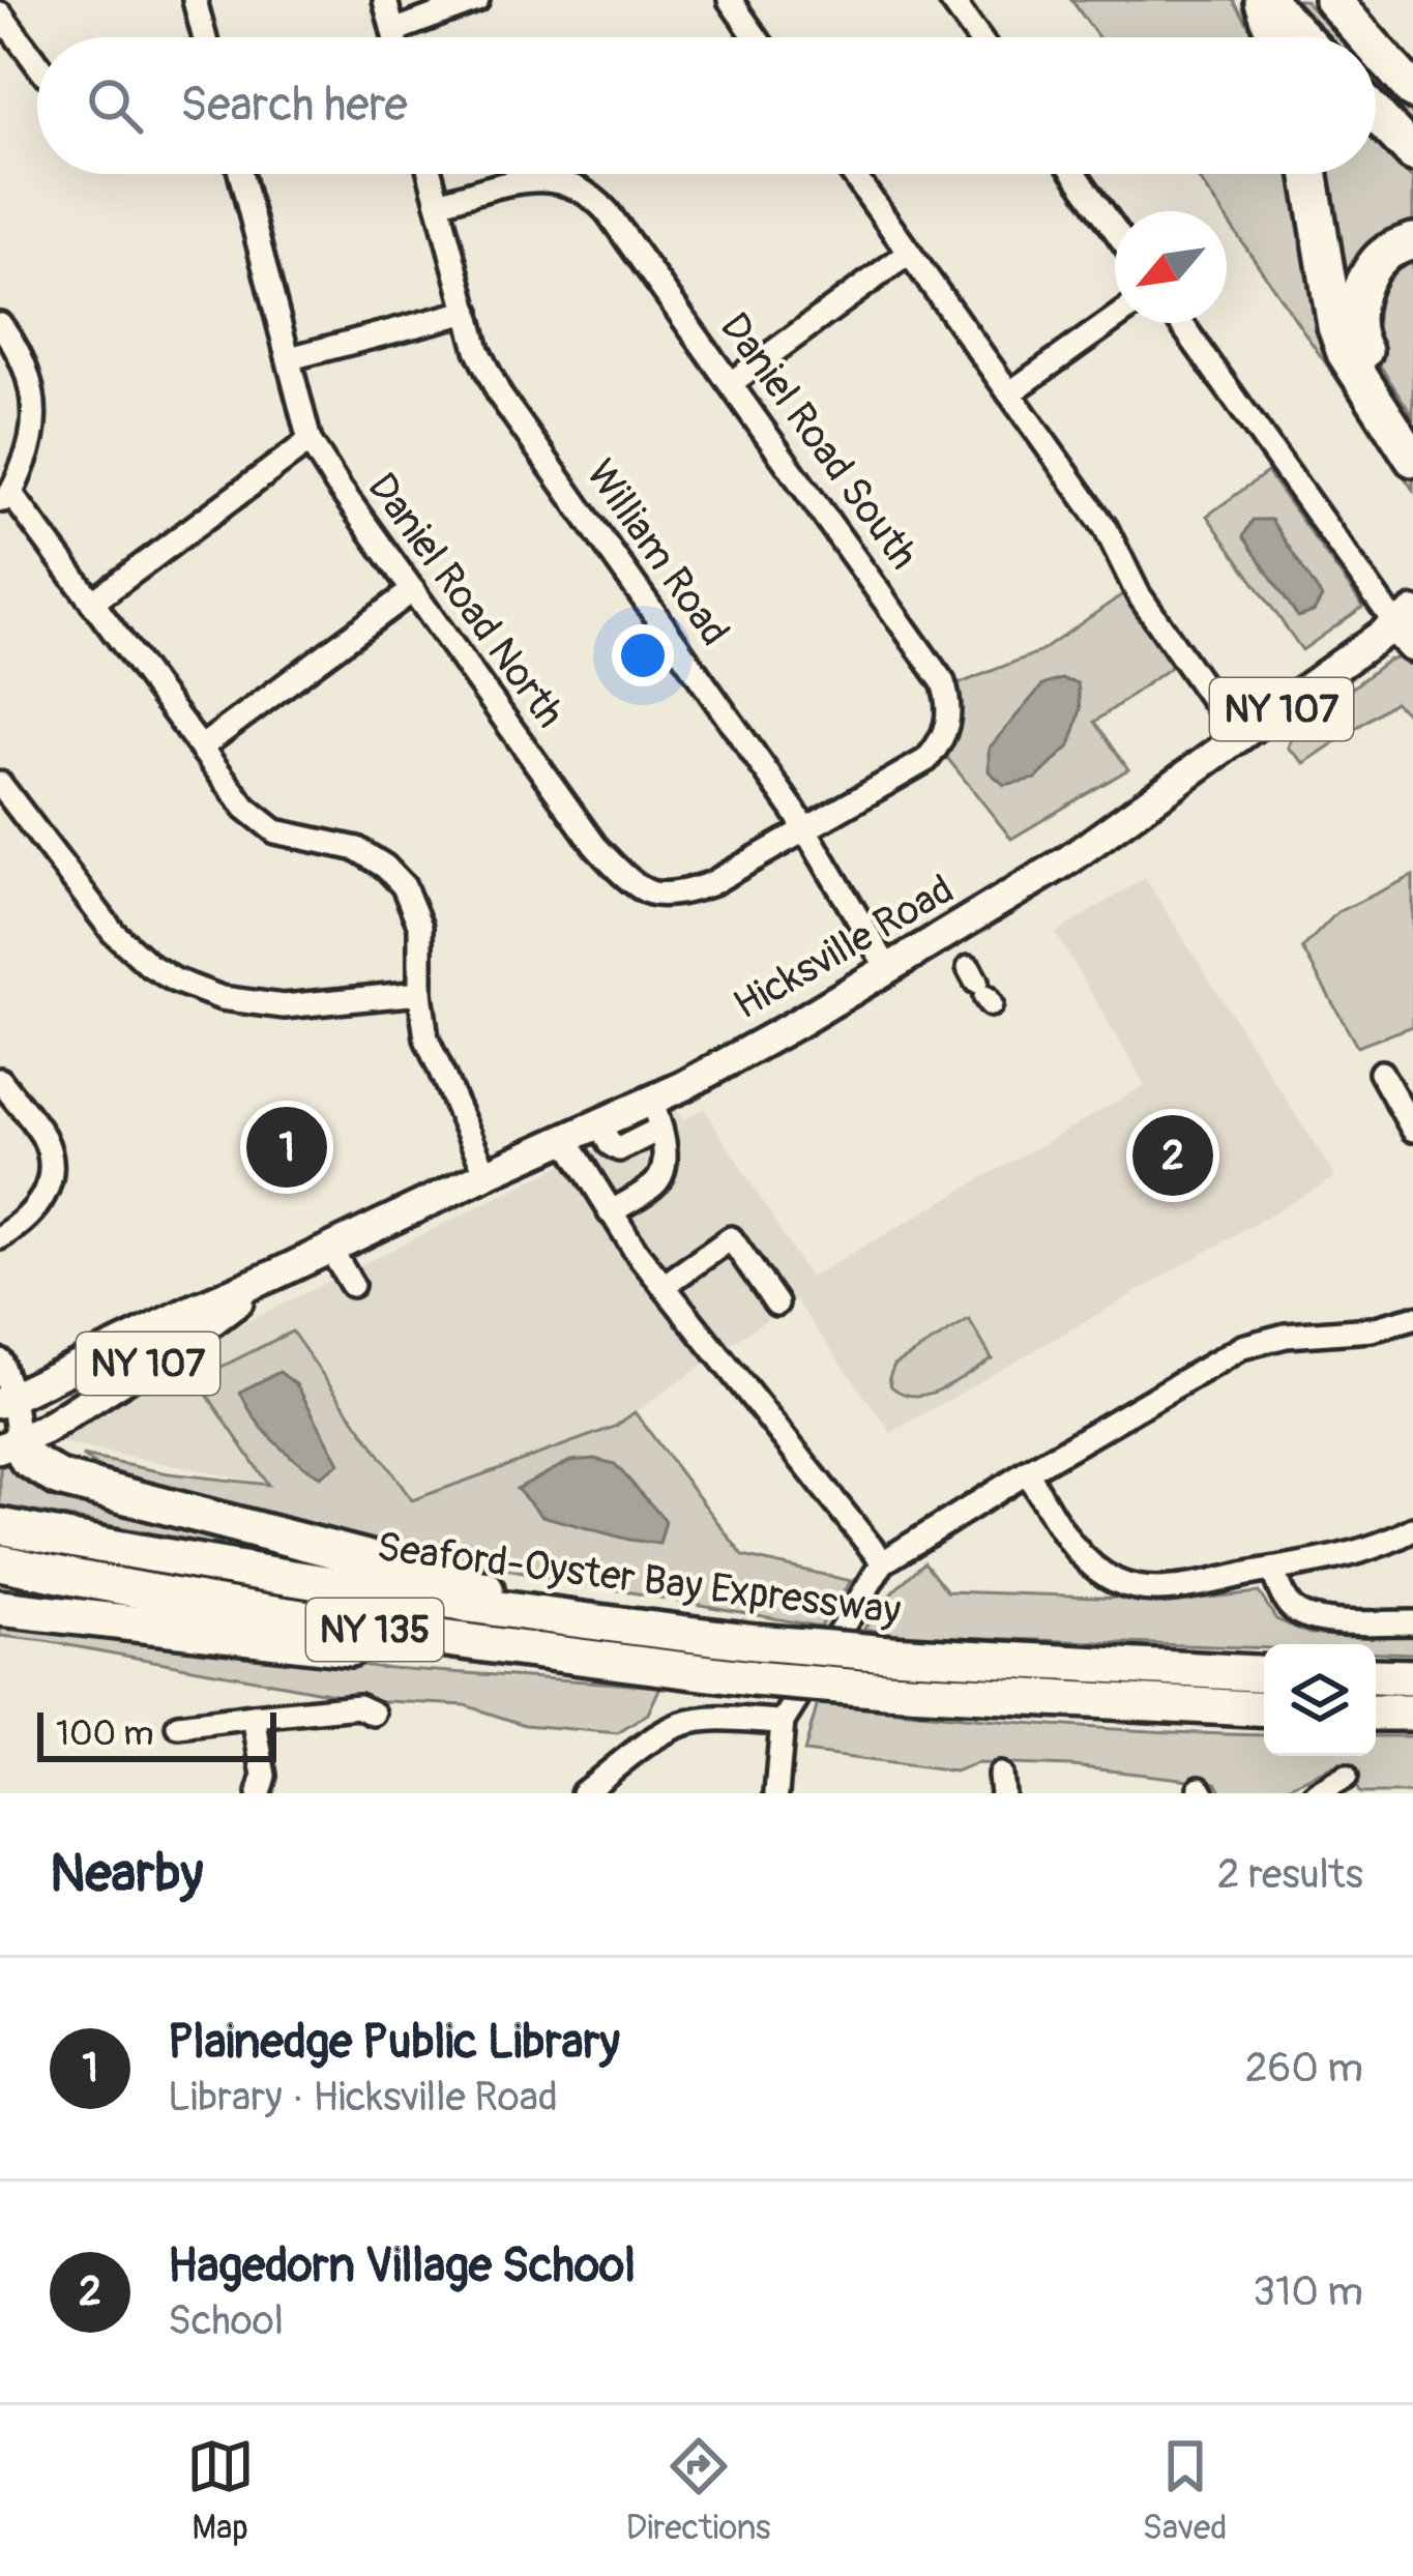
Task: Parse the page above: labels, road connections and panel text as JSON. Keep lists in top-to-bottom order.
{
  "streets": {
    "highway": ["Seaford-Oyster Bay Expressway", "NY 135"],
    "main road": ["NY 107", "Hicksville Road"],
    "street": ["Daniel Road South", "William Road", "Daniel Road North"]
  },
  "crossings": [
    ["Daniel Road South", "William Road"],
    ["Daniel Road South", "Daniel Road North"],
    ["William Road", "Daniel Road North"],
    ["William Road", "Hicksville Road"]
  ],
  "scale_bar": "100 m",
  "north": "bottom left",
  "page": {
    "search": "Search here",
    "pins": ["1", "2"],
    "scale": "100 m",
    "heading": ["Nearby", "2 results"],
    "list": [
      {
        "mark": "1",
        "name": "Plainedge Public Library",
        "note": "Library · Hicksville Road",
        "value": "260 m"
      },
      {
        "mark": "2",
        "name": "Hagedorn Village School",
        "note": "School",
        "value": "310 m"
      }
    ],
    "nav": ["Map", "Directions", "Saved"]
  }
}
